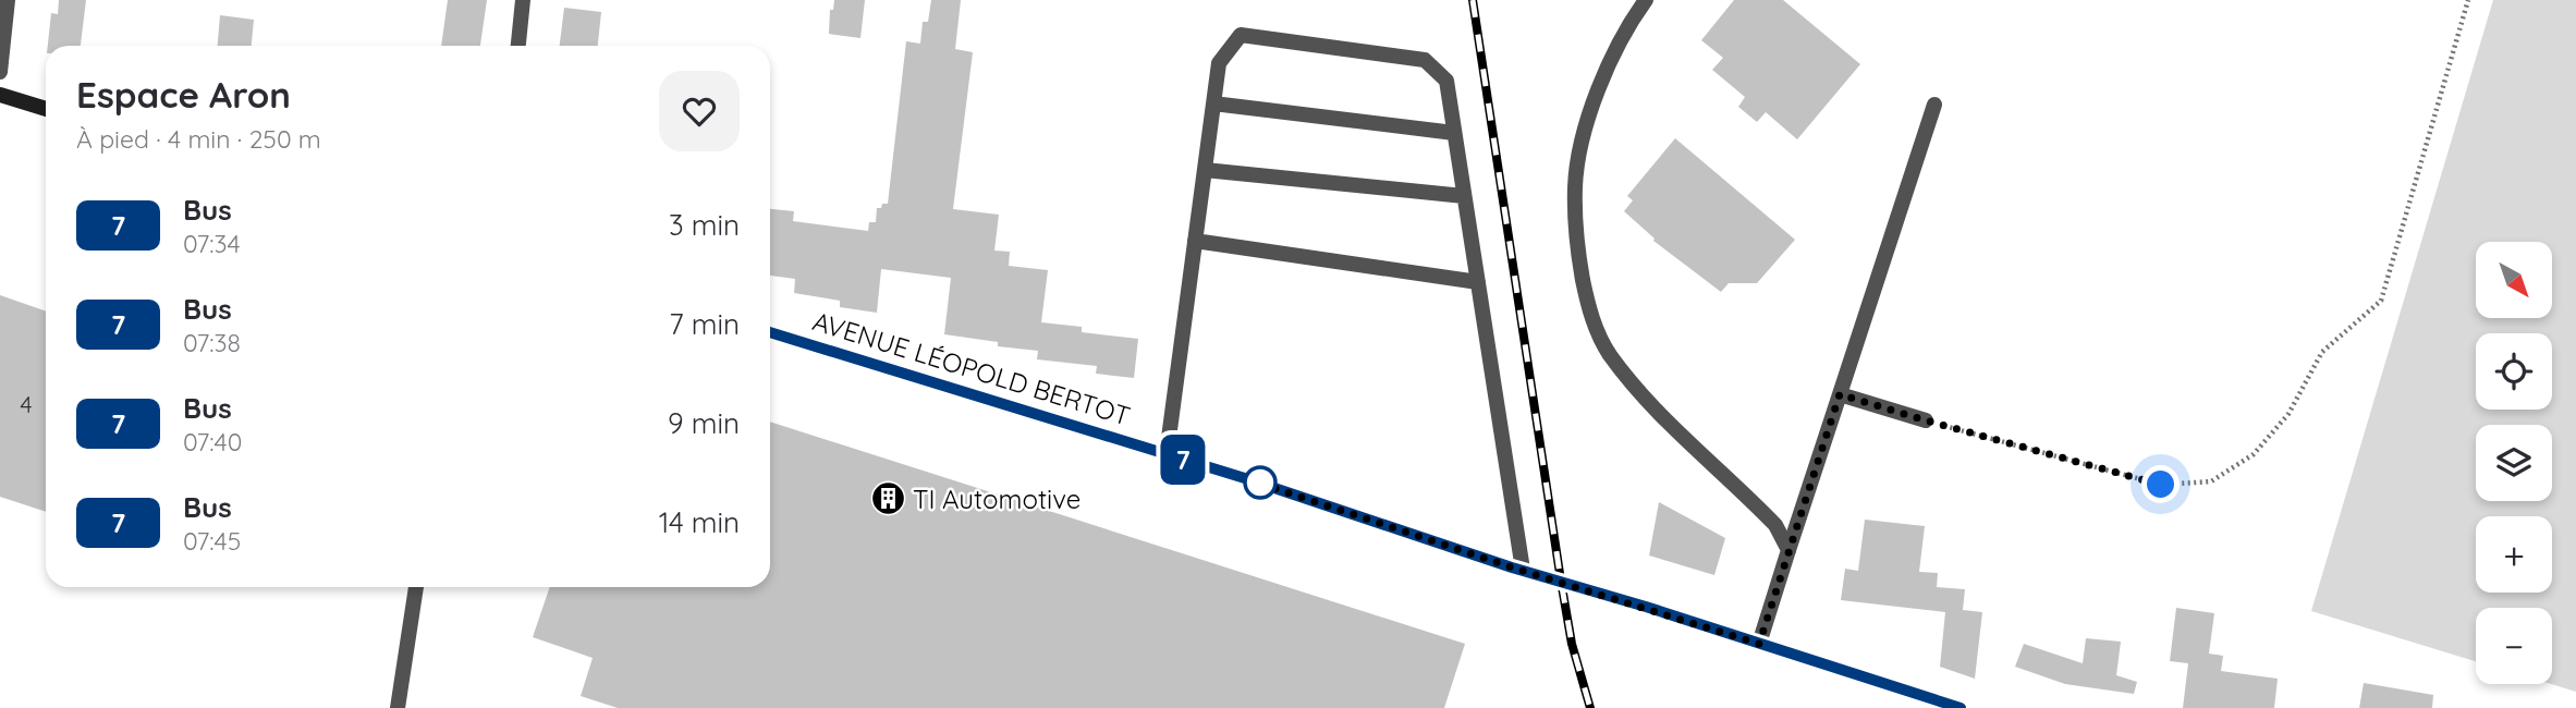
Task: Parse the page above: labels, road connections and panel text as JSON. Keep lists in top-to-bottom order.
{
  "streets": {
    "street": ["AVENUE LÉOPOLD BERTOT"]
  },
  "places": {
    "building": ["TI Automotive"]
  },
  "lines": ["bus line 7"],
  "house_numbers": ["4"],
  "north": "bottom right",
  "page": {
    "on_map": "7",
    "heading": ["Espace Aron", "À pied · 4 min · 250 m"],
    "list": [
      {
        "mark": "7",
        "name": "Bus",
        "note": "07:34",
        "value": "3 min"
      },
      {
        "mark": "7",
        "name": "Bus",
        "note": "07:38",
        "value": "7 min"
      },
      {
        "mark": "7",
        "name": "Bus",
        "note": "07:40",
        "value": "9 min"
      },
      {
        "mark": "7",
        "name": "Bus",
        "note": "07:45",
        "value": "14 min"
      }
    ],
    "map_buttons": ["+", "−"]
  }
}
